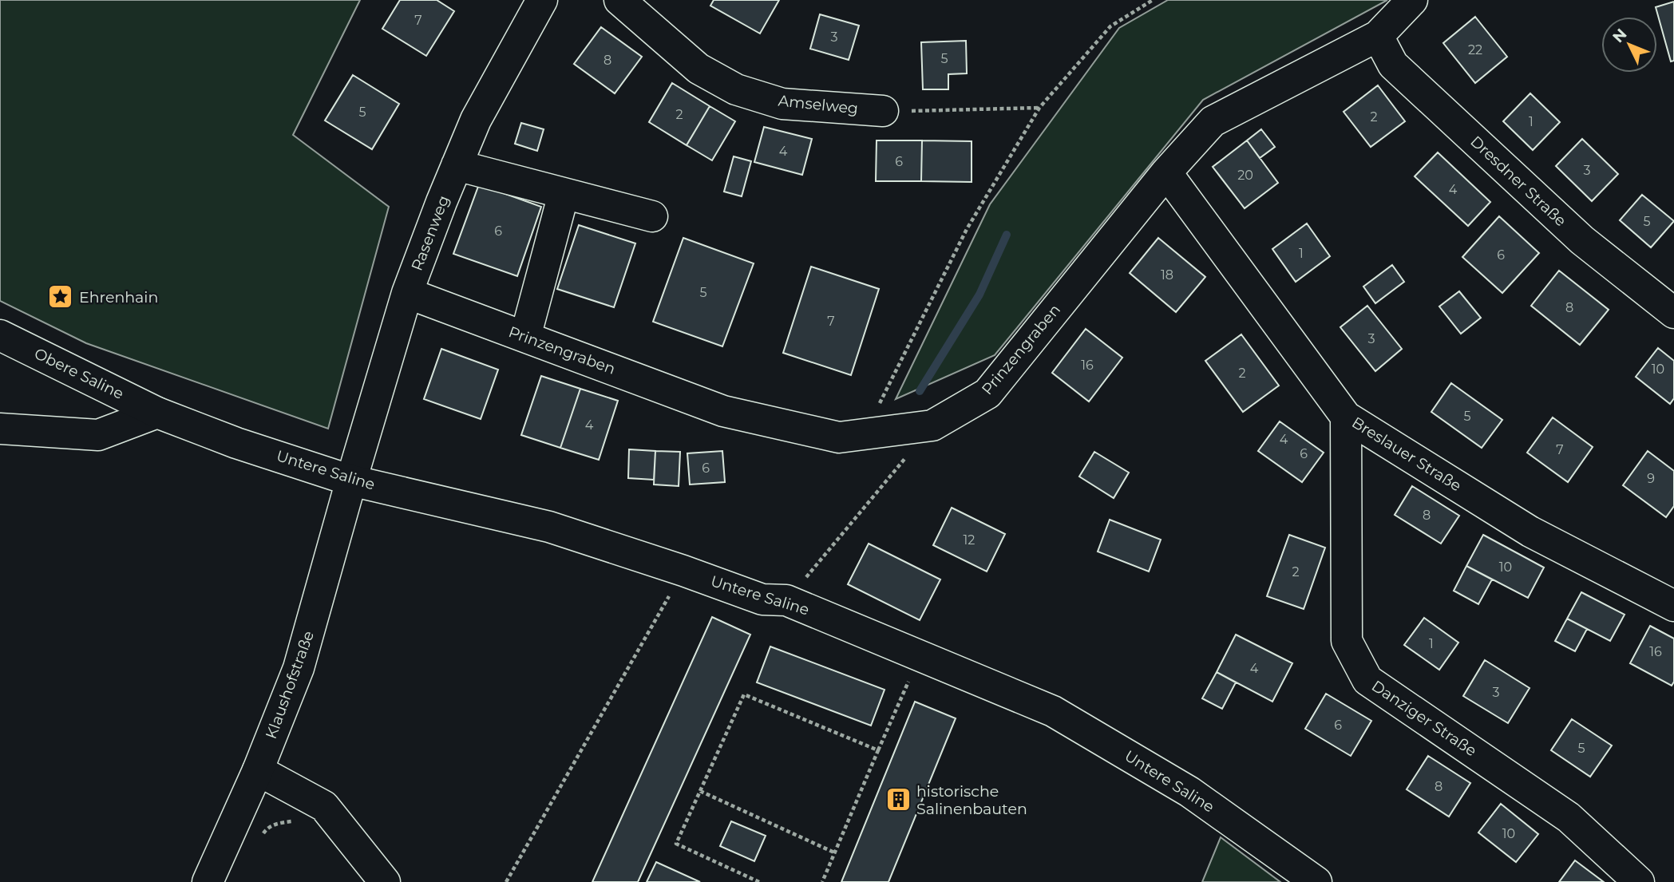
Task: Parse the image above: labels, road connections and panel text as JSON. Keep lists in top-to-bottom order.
{
  "streets": {
    "street": [
      "Amselweg",
      "Dresdner Straße",
      "Rasenweg",
      "Prinzengraben",
      "Obere Saline",
      "Breslauer Straße",
      "Untere Saline",
      "Klaushofstraße",
      "Danziger Straße"
    ]
  },
  "crossings": [
    ["Dresdner Straße", "Prinzengraben"],
    ["Rasenweg", "Prinzengraben"],
    ["Rasenweg", "Untere Saline"],
    ["Rasenweg", "Klaushofstraße"],
    ["Prinzengraben", "Breslauer Straße"],
    ["Obere Saline", "Untere Saline"],
    ["Breslauer Straße", "Danziger Straße"],
    ["Untere Saline", "Klaushofstraße"]
  ],
  "places": {
    "place": ["Ehrenhain"],
    "building": ["historische Salinenbauten"]
  },
  "house_numbers": [
    "7",
    "3",
    "22",
    "5",
    "8",
    "5",
    "2",
    "2",
    "1",
    "4",
    "6",
    "3",
    "20",
    "4",
    "5",
    "6",
    "1",
    "6",
    "18",
    "5",
    "8",
    "7",
    "3",
    "16",
    "10",
    "2",
    "5",
    "4",
    "4",
    "7",
    "6",
    "6",
    "9",
    "8",
    "12",
    "10",
    "2",
    "1",
    "16",
    "4",
    "3",
    "6",
    "5",
    "8",
    "10"
  ],
  "north": "top left"
}
